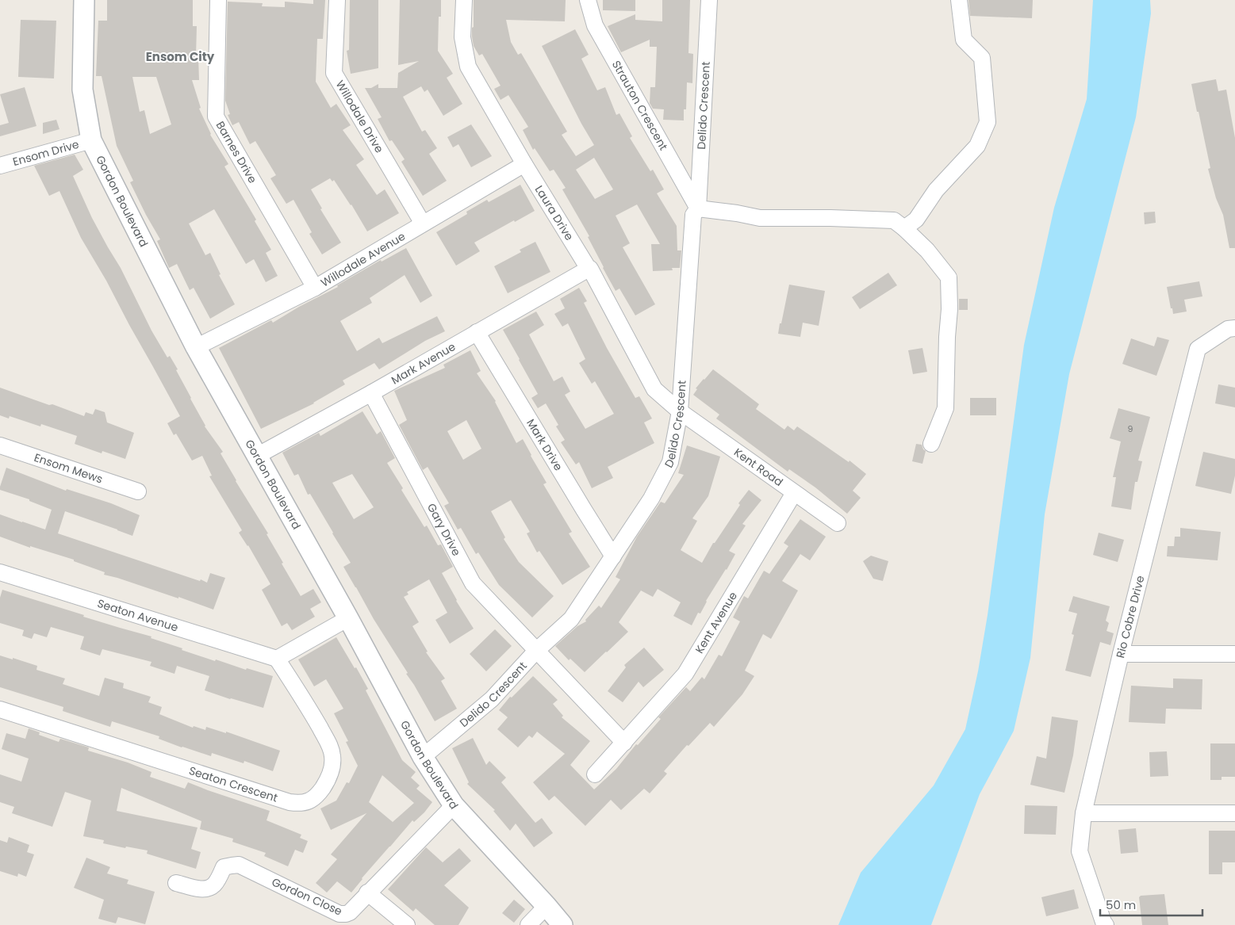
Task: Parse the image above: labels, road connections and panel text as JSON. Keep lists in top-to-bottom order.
{
  "streets": {
    "street": [
      "Strauton Crescent",
      "Delido Crescent",
      "Willodale Drive",
      "Barnes Drive",
      "Ensom Drive",
      "Gordon Boulevard",
      "Laura Drive",
      "Willodale Avenue",
      "Mark Avenue",
      "Mark Drive",
      "Kent Road",
      "Ensom Mews",
      "Gary Drive",
      "Seaton Avenue",
      "Rio Cobre Drive",
      "Kent Avenue",
      "Seaton Crescent",
      "Gordon Close"
    ]
  },
  "crossings": [
    ["Strauton Crescent", "Delido Crescent"],
    ["Delido Crescent", "Gordon Boulevard"],
    ["Delido Crescent", "Laura Drive"],
    ["Delido Crescent", "Mark Drive"],
    ["Delido Crescent", "Kent Road"],
    ["Delido Crescent", "Gary Drive"],
    ["Willodale Drive", "Willodale Avenue"],
    ["Barnes Drive", "Willodale Avenue"],
    ["Ensom Drive", "Gordon Boulevard"],
    ["Gordon Boulevard", "Willodale Avenue"],
    ["Gordon Boulevard", "Mark Avenue"],
    ["Gordon Boulevard", "Gordon Close"],
    ["Laura Drive", "Willodale Avenue"],
    ["Laura Drive", "Mark Avenue"],
    ["Laura Drive", "Kent Road"],
    ["Mark Avenue", "Mark Drive"],
    ["Mark Avenue", "Gary Drive"],
    ["Kent Road", "Kent Avenue"],
    ["Seaton Avenue", "Seaton Crescent"]
  ],
  "districts": ["Ensom City"],
  "house_numbers": ["9"],
  "scale_bar": "50 m"
}
